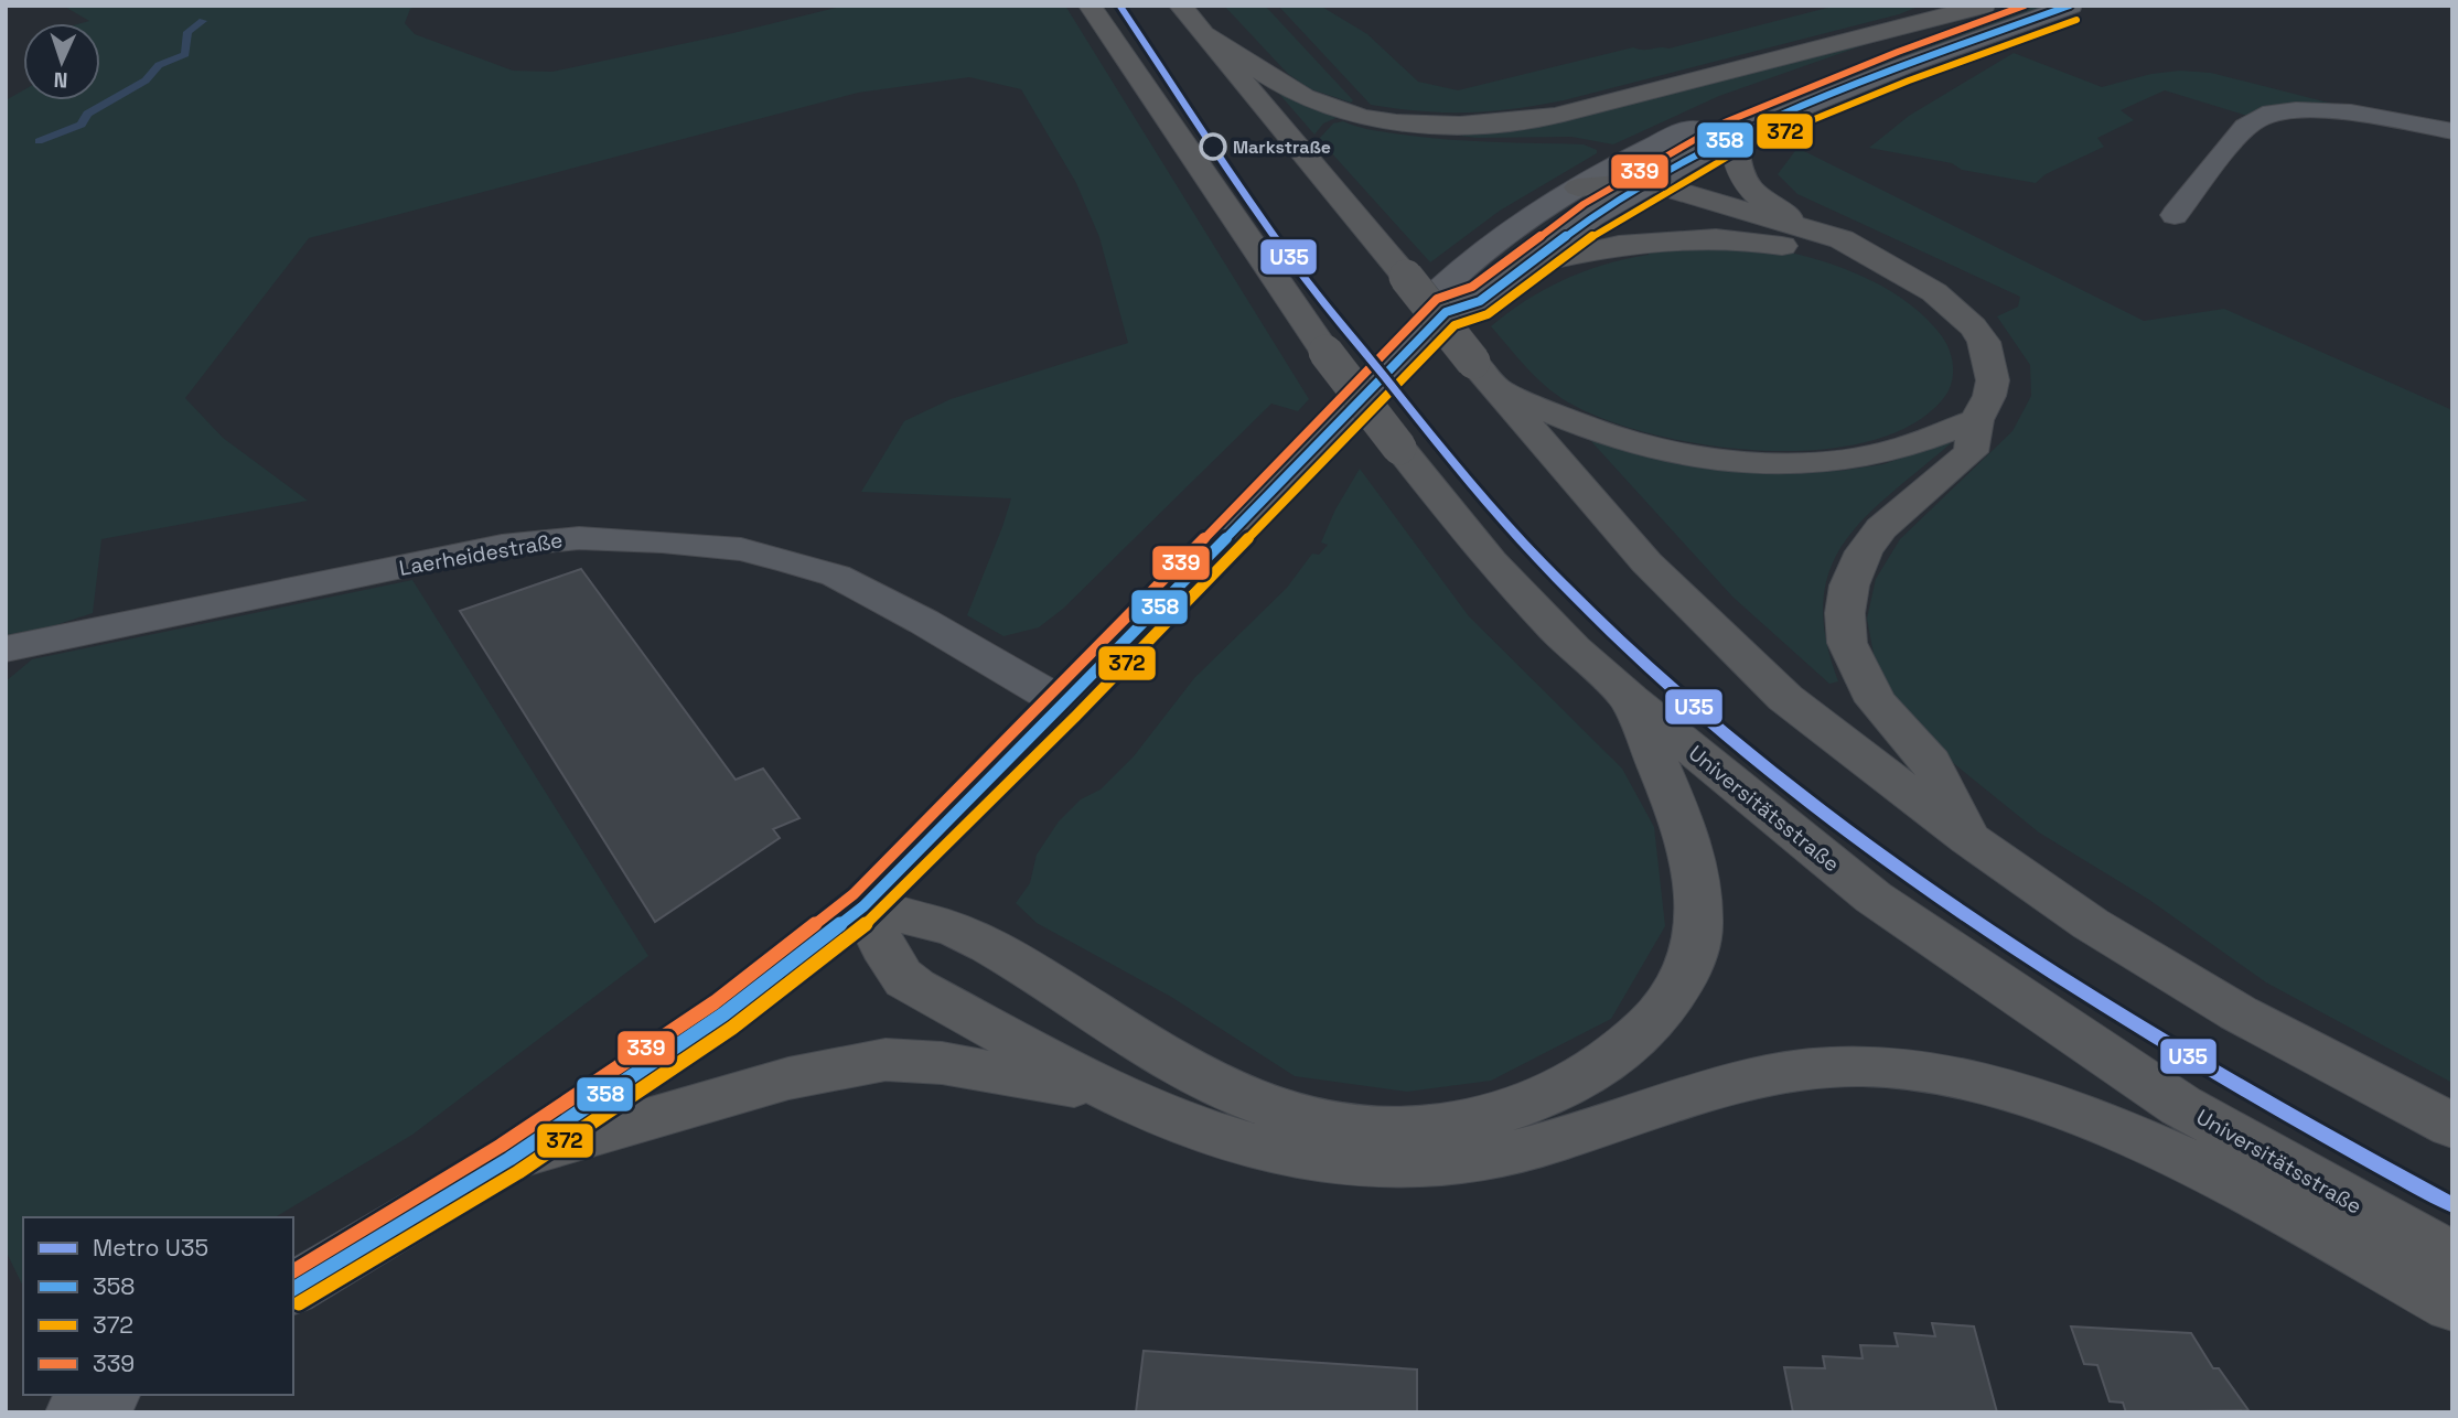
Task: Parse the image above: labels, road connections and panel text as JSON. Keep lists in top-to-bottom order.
{
  "streets": {
    "highway": ["Universitätsstraße"],
    "street": ["Laerheidestraße"]
  },
  "places": ["Markstraße"],
  "lines": [
    "metro line U35",
    "transit line 358",
    "transit line 339",
    "transit line 372"
  ],
  "legend": [
    "Metro U35",
    "358",
    "372",
    "339"
  ],
  "north": "bottom"
}
